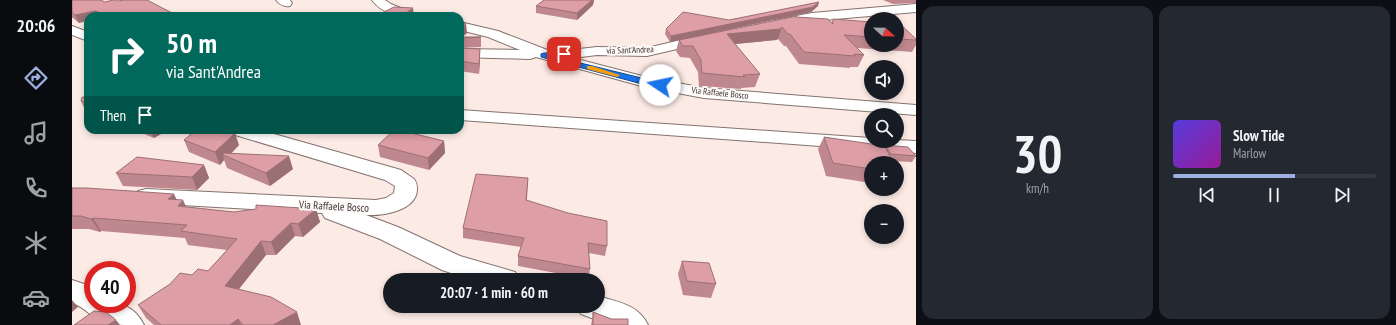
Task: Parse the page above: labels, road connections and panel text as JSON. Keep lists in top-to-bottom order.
{
  "streets": {
    "street": ["via Sant'Andrea", "Via Raffaele Bosco"]
  },
  "crossings": [
    ["via Sant'Andrea", "Via Raffaele Bosco"]
  ],
  "north": "right",
  "page": {
    "tabs": "20:06",
    "tile": ["30", "km/h"],
    "map_buttons": ["+", "−"],
    "turn": ["50 m", "via Sant'Andrea"],
    "then": "Then",
    "song": ["Slow Tide", "Marlow"],
    "limit": "40",
    "trip": "20:07 · 1 min · 60 m"
  }
}
